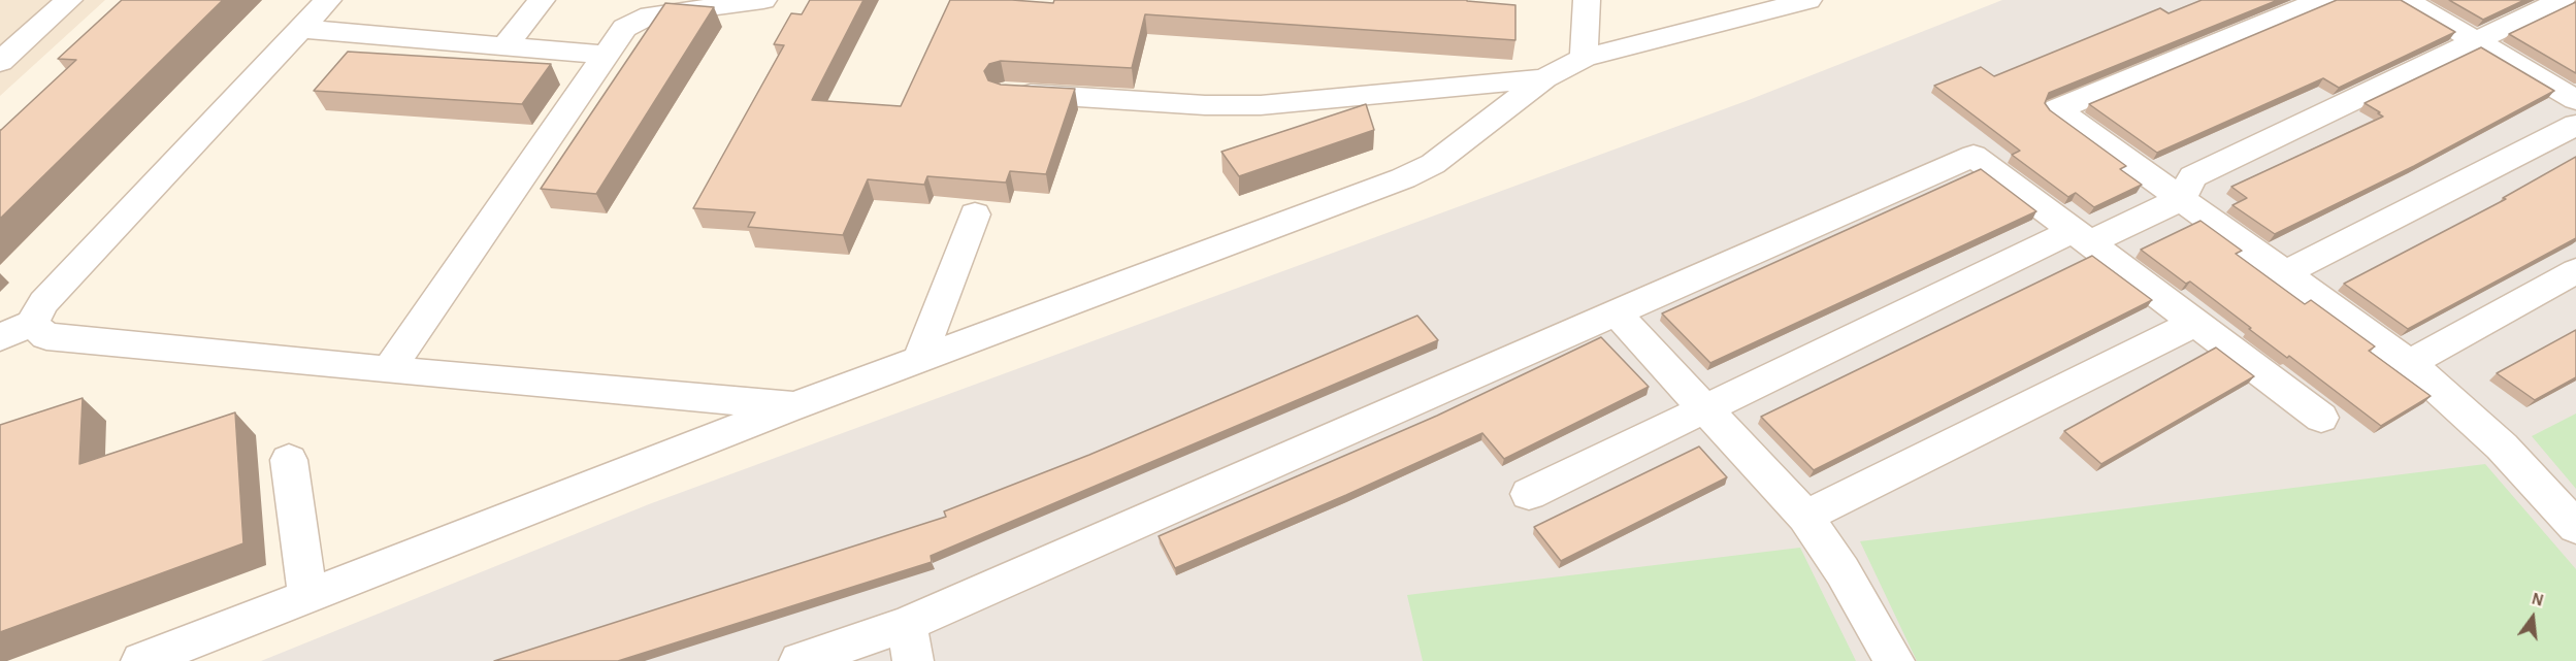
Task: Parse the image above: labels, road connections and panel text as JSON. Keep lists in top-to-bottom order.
{
  "north": "top"
}
